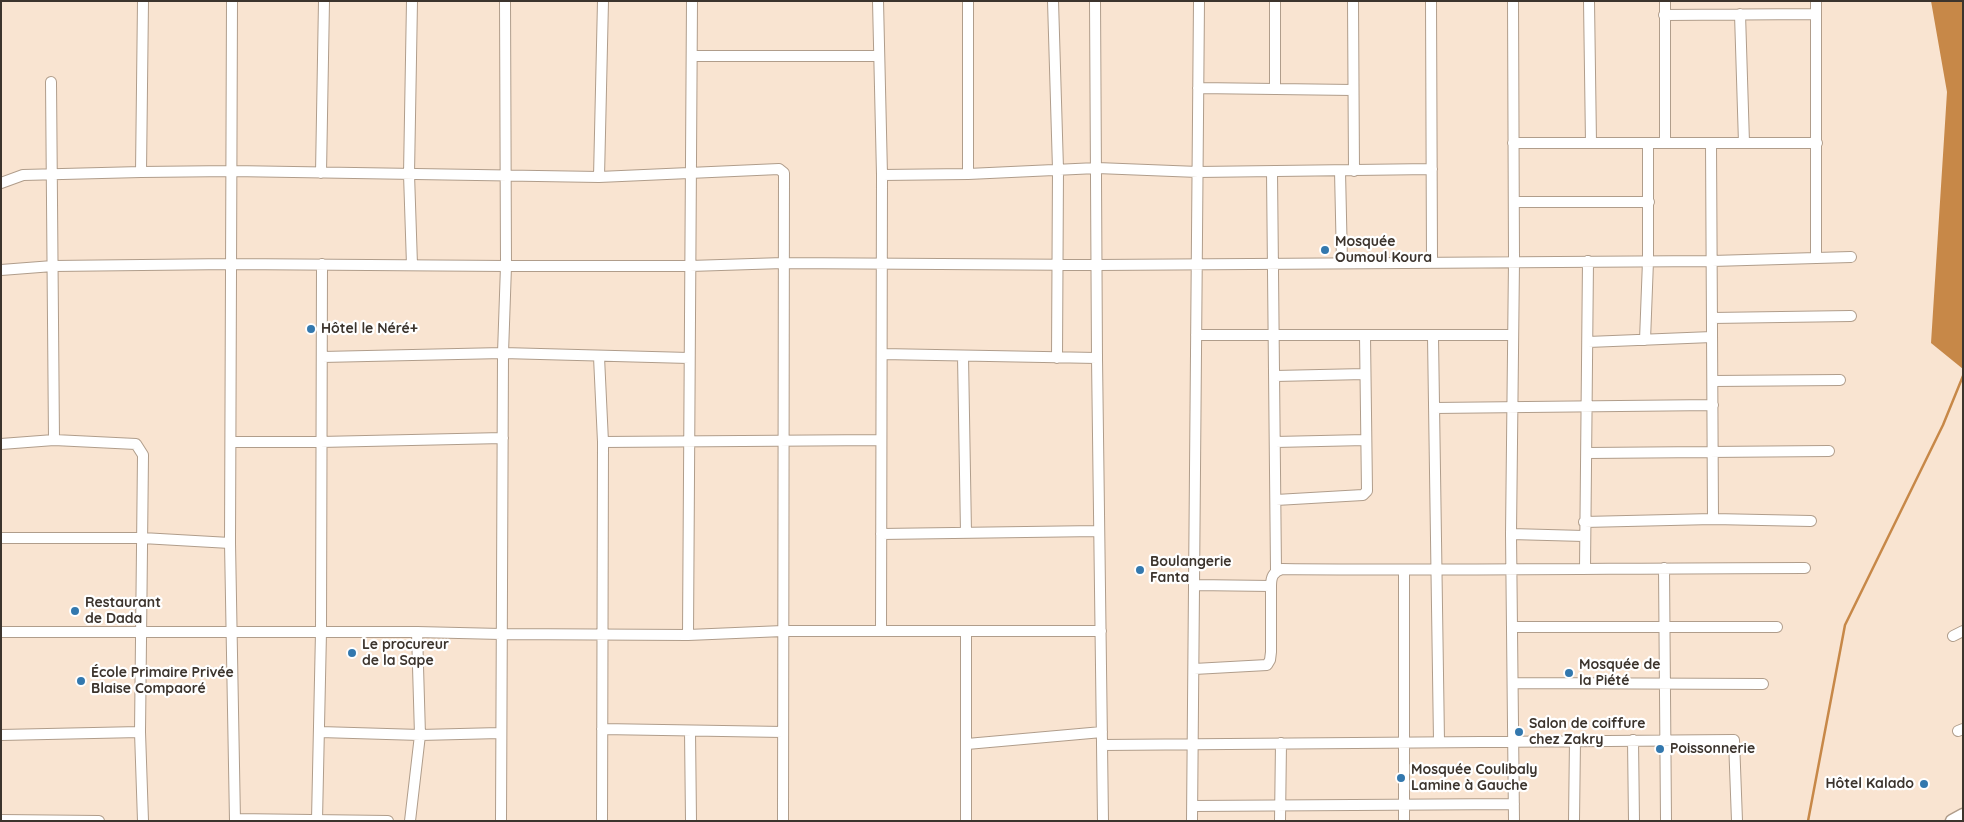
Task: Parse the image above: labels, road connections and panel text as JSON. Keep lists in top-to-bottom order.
{
  "places": [
    "Mosquée Oumoul Koura",
    "Hôtel le Néré+",
    "Boulangerie Fanta",
    "Restaurant de Dada",
    "Le procureur de la Sape",
    "Mosquée de la Piété",
    "École Primaire Privée Blaise Compaoré",
    "Salon de coiffure chez Zakry",
    "Poissonnerie",
    "Mosquée Coulibaly Lamine à Gauche",
    "Hôtel Kalado"
  ]
}
